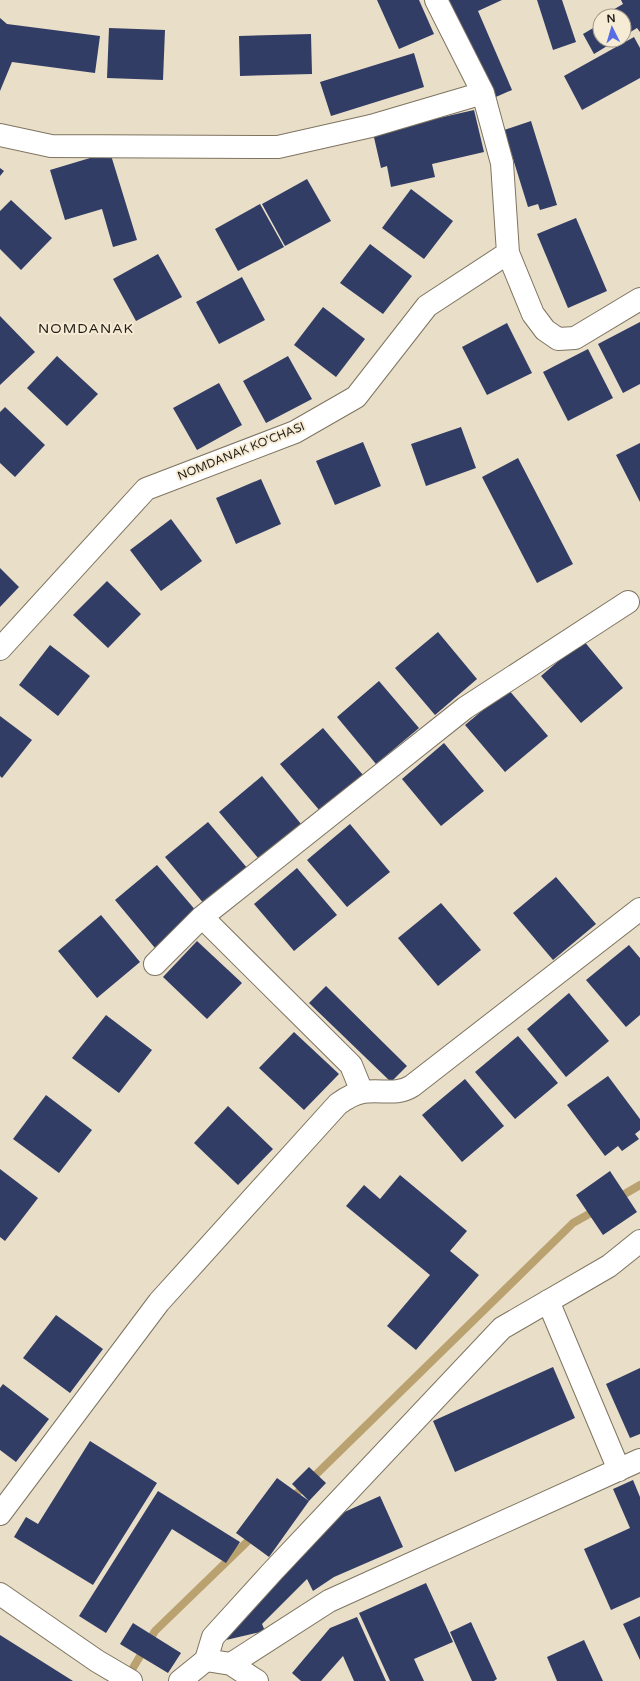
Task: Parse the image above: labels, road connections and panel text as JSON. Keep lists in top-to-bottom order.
{
  "streets": {
    "street": ["NOMDANAK KO'CHASI"]
  },
  "districts": ["NOMDANAK"],
  "north": "top"
}
